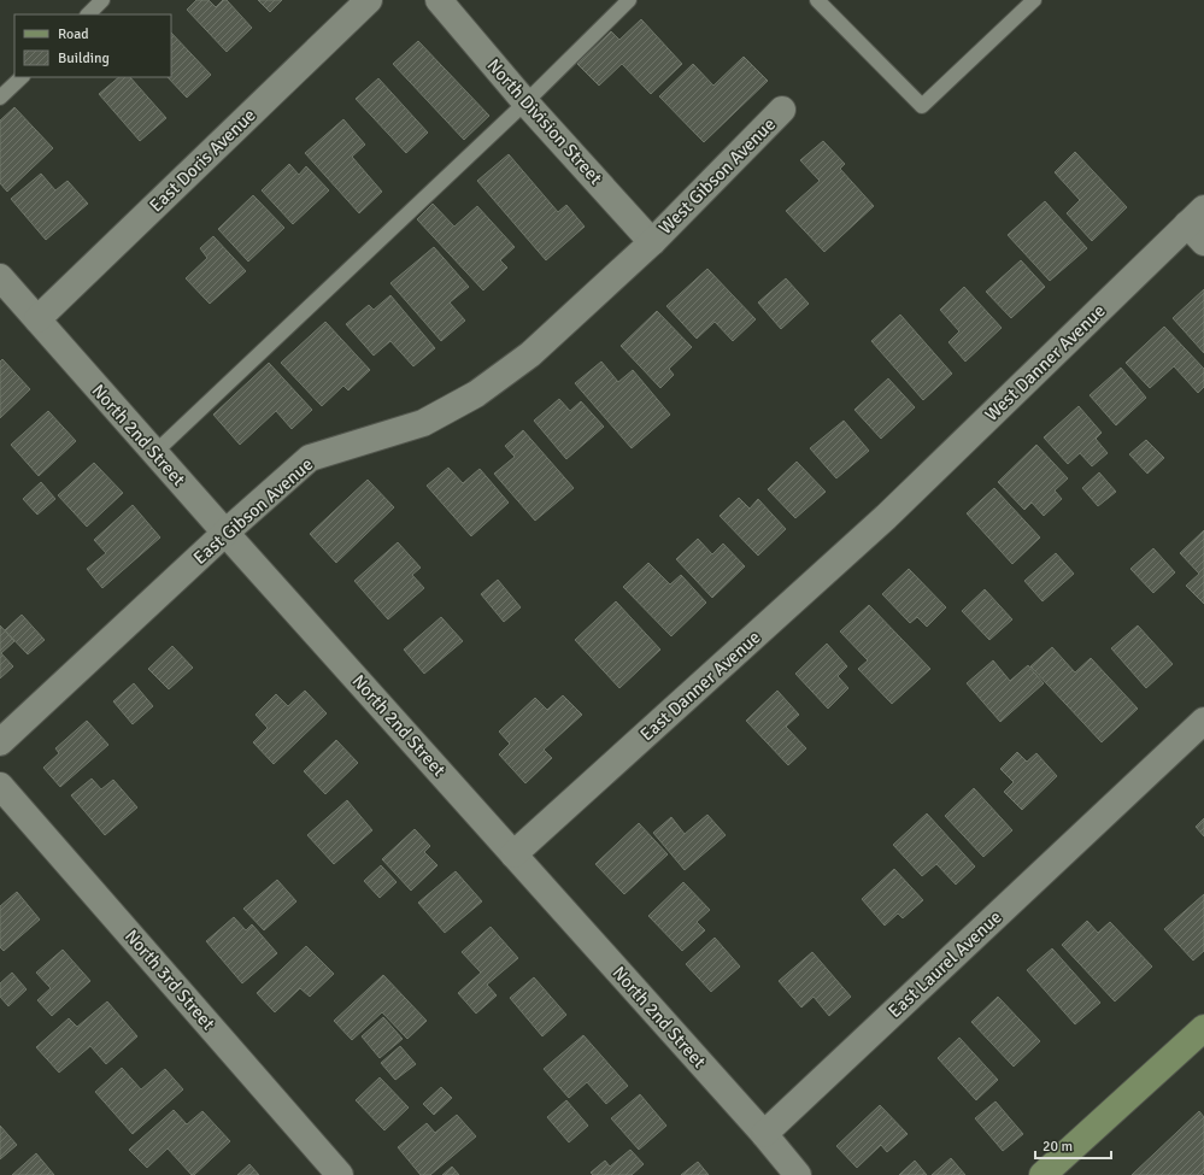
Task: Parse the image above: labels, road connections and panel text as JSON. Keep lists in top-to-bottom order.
{
  "streets": {
    "street": [
      "North Division Street",
      "East Doris Avenue",
      "West Gibson Avenue",
      "West Danner Avenue",
      "North 2nd Street",
      "East Gibson Avenue",
      "East Danner Avenue",
      "East Laurel Avenue",
      "North 3rd Street"
    ]
  },
  "crossings": [
    ["North Division Street", "West Gibson Avenue"],
    ["North Division Street", "East Gibson Avenue"],
    ["East Doris Avenue", "North 2nd Street"],
    ["West Gibson Avenue", "East Gibson Avenue"],
    ["West Danner Avenue", "East Danner Avenue"],
    ["North 2nd Street", "East Gibson Avenue"],
    ["North 2nd Street", "East Danner Avenue"],
    ["North 2nd Street", "East Laurel Avenue"]
  ],
  "legend": ["Road", "Building"],
  "scale_bar": "20 m"
}
